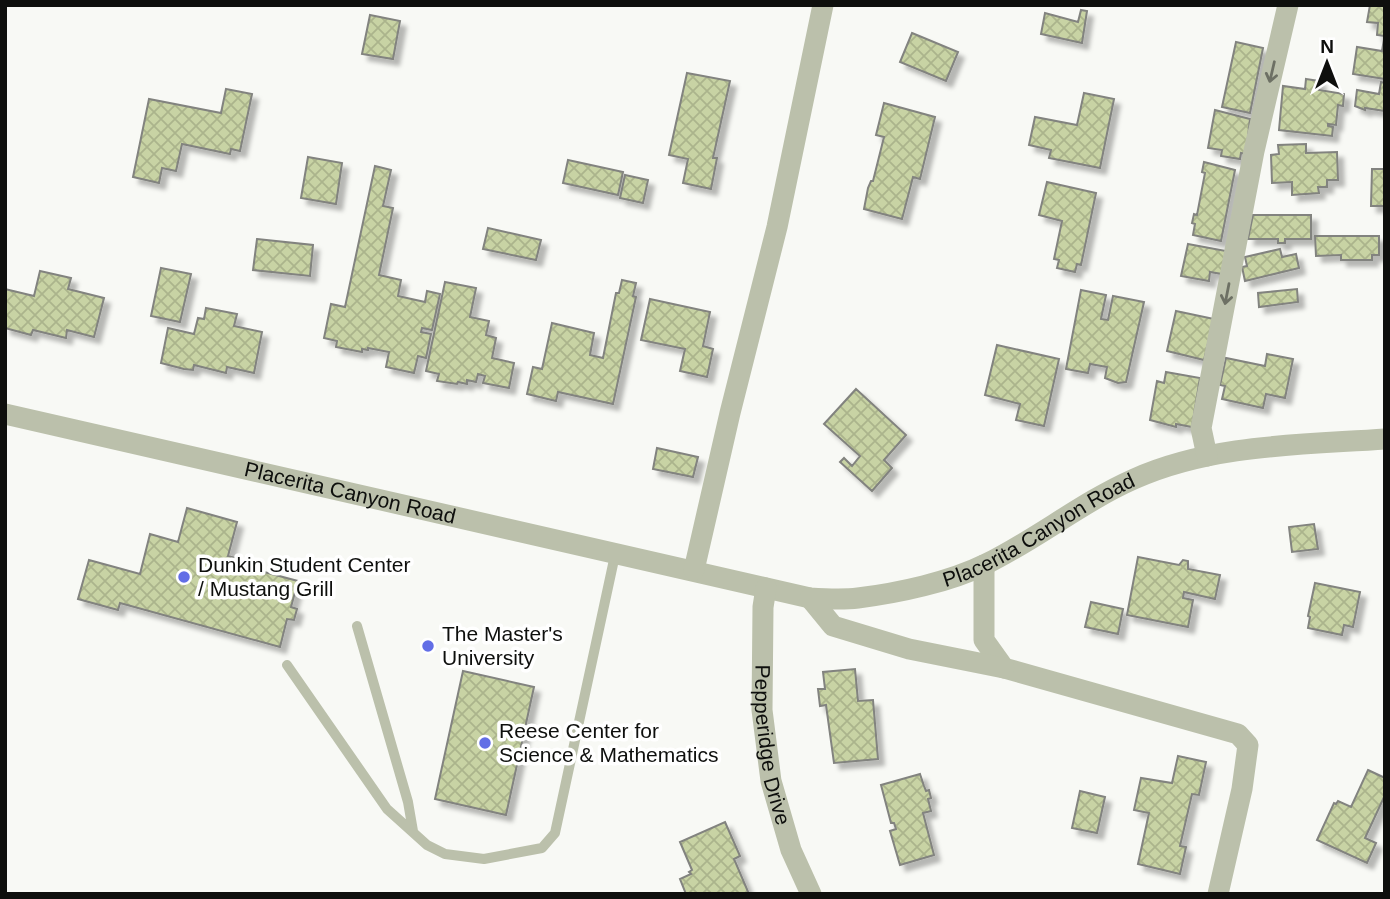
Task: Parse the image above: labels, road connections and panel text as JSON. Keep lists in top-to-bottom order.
{
  "streets": {
    "street": ["Placerita Canyon Road", "Pepperidge Drive"]
  },
  "crossings": [
    ["Placerita Canyon Road", "Pepperidge Drive"]
  ],
  "places": ["Dunkin Student Center / Mustang Grill", "The Master's University", "Reese Center for Science & Mathematics"],
  "north": "top"
}
